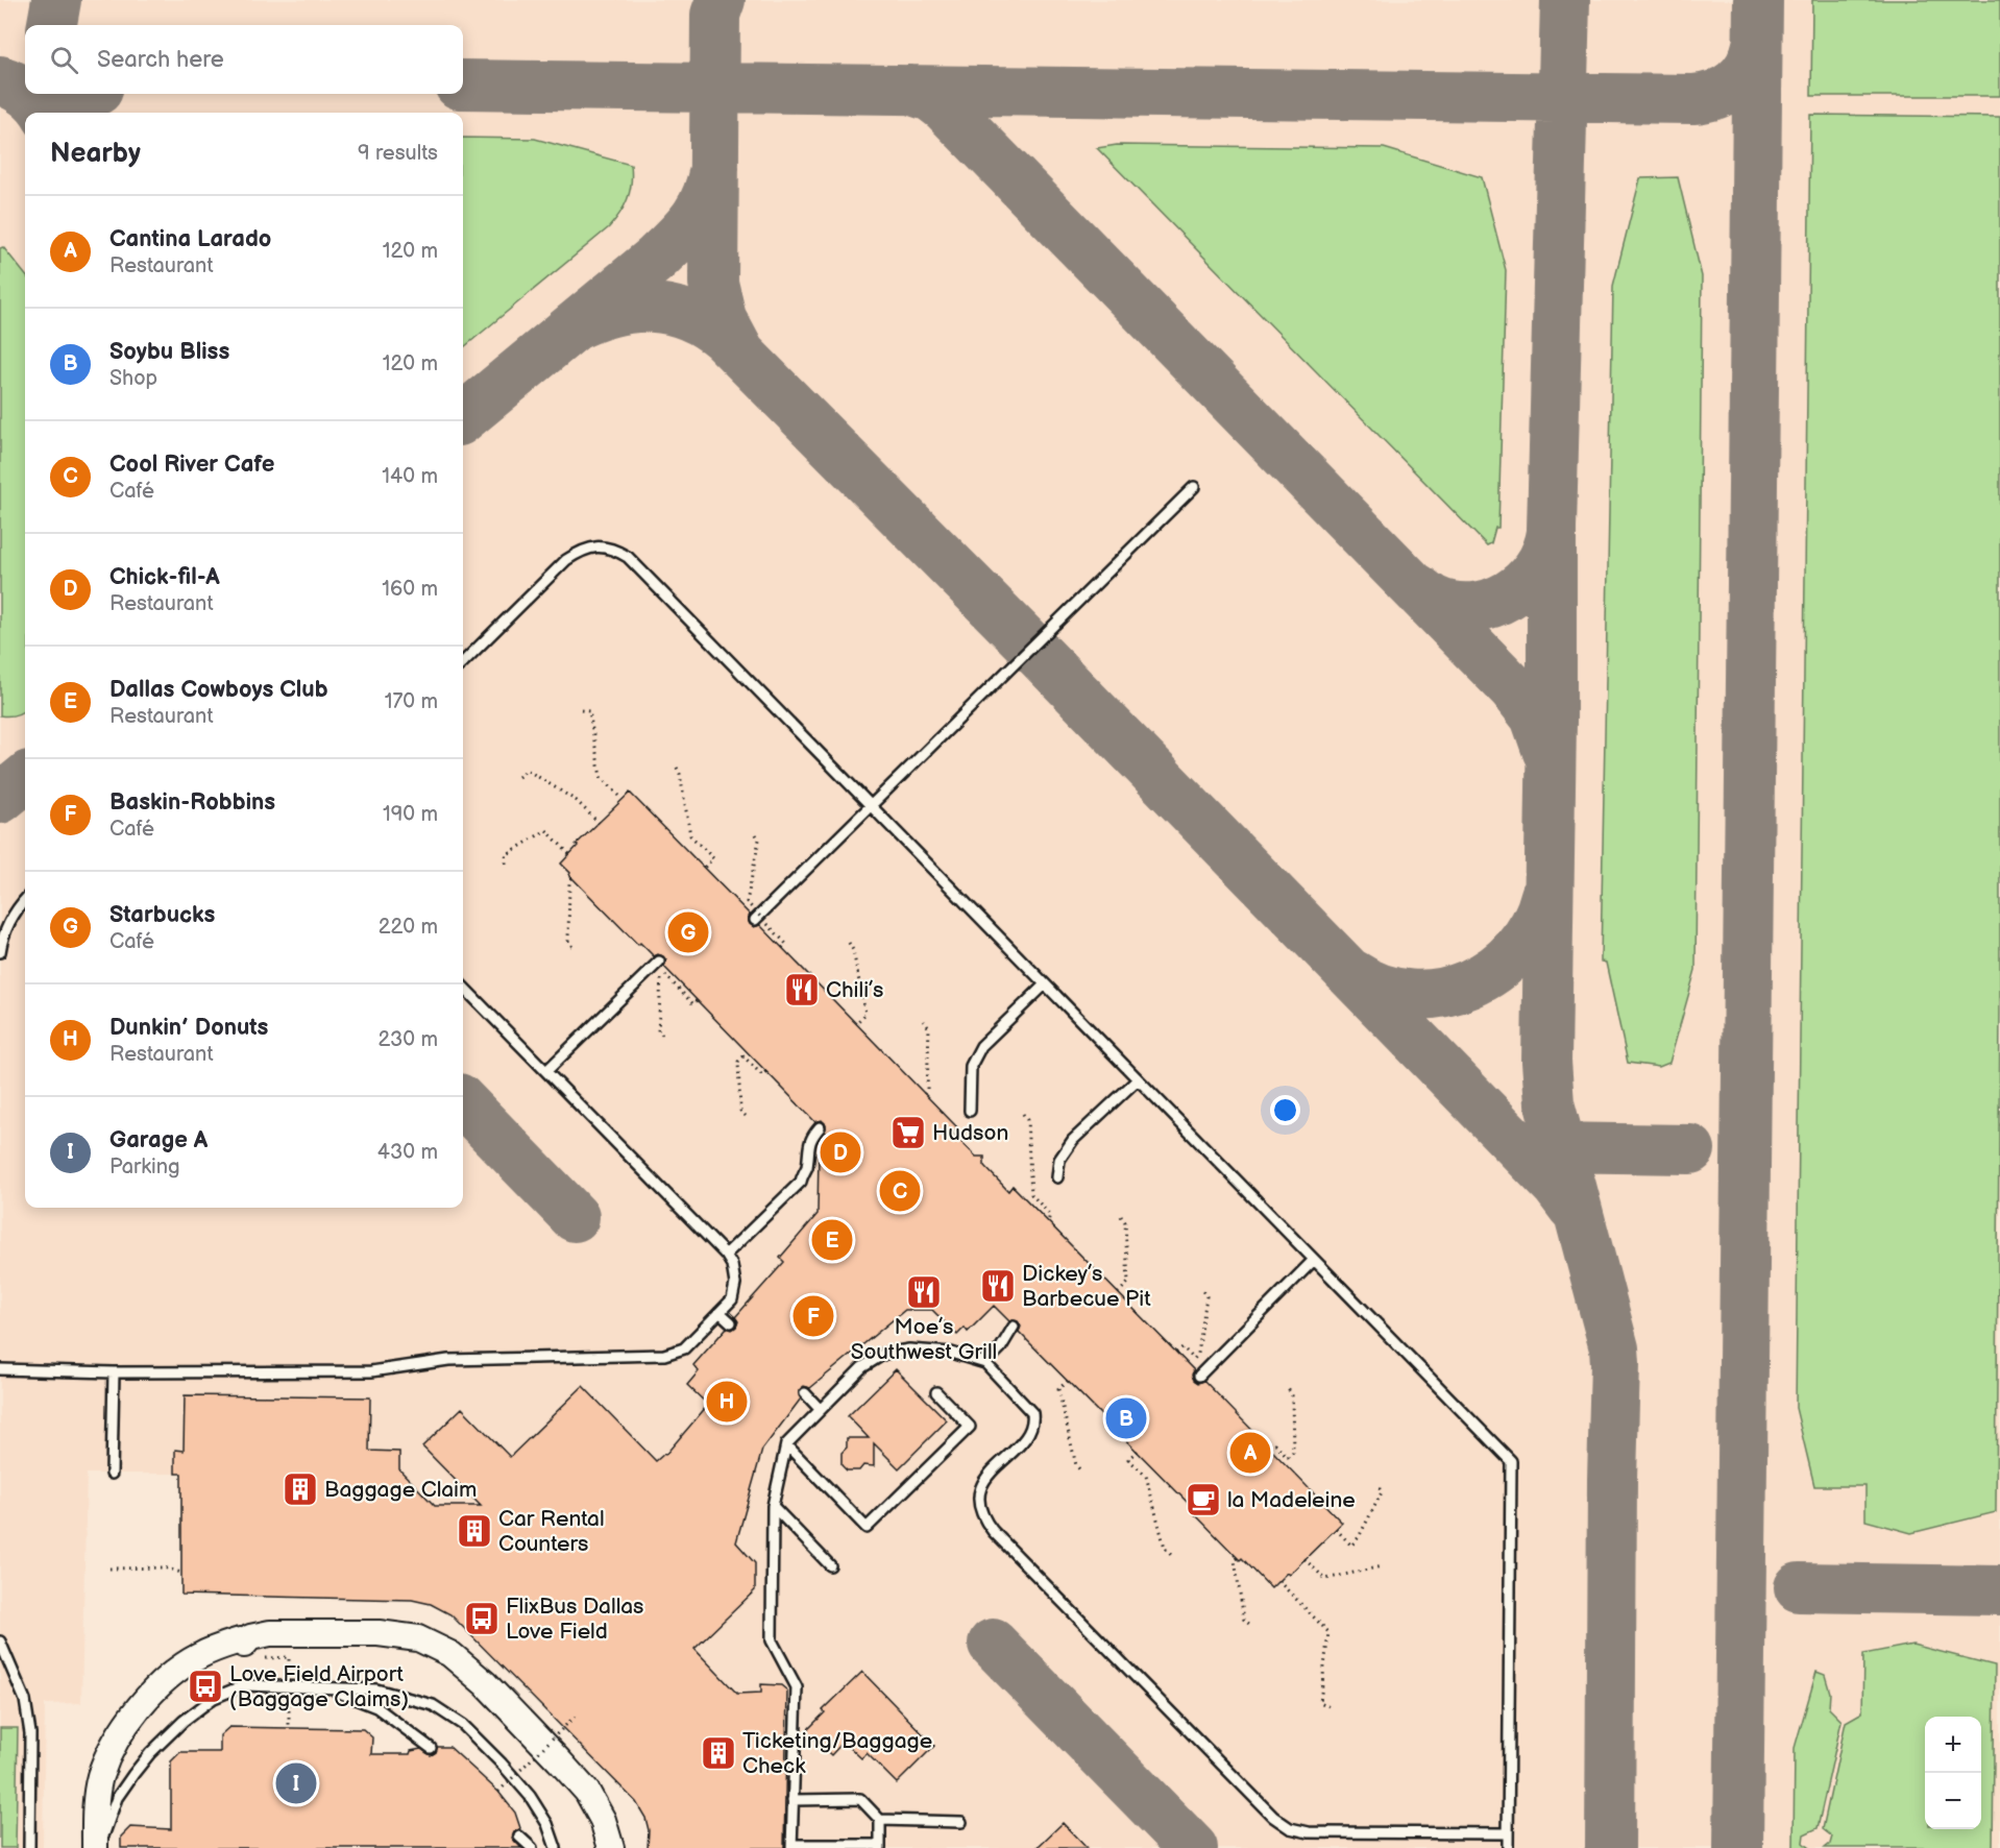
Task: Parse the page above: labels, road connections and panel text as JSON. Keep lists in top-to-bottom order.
{
  "places": {
    "restaurant": ["Chili’s", "Dickey’s Barbecue Pit", "Moe’s Southwest Grill"],
    "supermarket": ["Hudson"],
    "building": ["Baggage Claim", "Car Rental Counters", "Ticketing/Baggage Check"],
    "cafe": ["la Madeleine"],
    "bus stop": ["FlixBus Dallas Love Field", "Love Field Airport (Baggage Claims)"]
  },
  "page": {
    "search": "Search here",
    "heading": ["Nearby", "9 results"],
    "list": [
      {
        "mark": "A",
        "name": "Cantina Larado",
        "note": "Restaurant",
        "value": "120 m"
      },
      {
        "mark": "B",
        "name": "Soybu Bliss",
        "note": "Shop",
        "value": "120 m"
      },
      {
        "mark": "C",
        "name": "Cool River Cafe",
        "note": "Café",
        "value": "140 m"
      },
      {
        "mark": "D",
        "name": "Chick-fil-A",
        "note": "Restaurant",
        "value": "160 m"
      },
      {
        "mark": "E",
        "name": "Dallas Cowboys Club",
        "note": "Restaurant",
        "value": "170 m"
      },
      {
        "mark": "F",
        "name": "Baskin-Robbins",
        "note": "Café",
        "value": "190 m"
      },
      {
        "mark": "G",
        "name": "Starbucks",
        "note": "Café",
        "value": "220 m"
      },
      {
        "mark": "H",
        "name": "Dunkin’ Donuts",
        "note": "Restaurant",
        "value": "230 m"
      },
      {
        "mark": "I",
        "name": "Garage A",
        "note": "Parking",
        "value": "430 m"
      }
    ],
    "pins": [
      "G",
      "D",
      "C",
      "E",
      "F",
      "H",
      "B",
      "A",
      "I"
    ],
    "map_buttons": ["+", "−"]
  }
}
